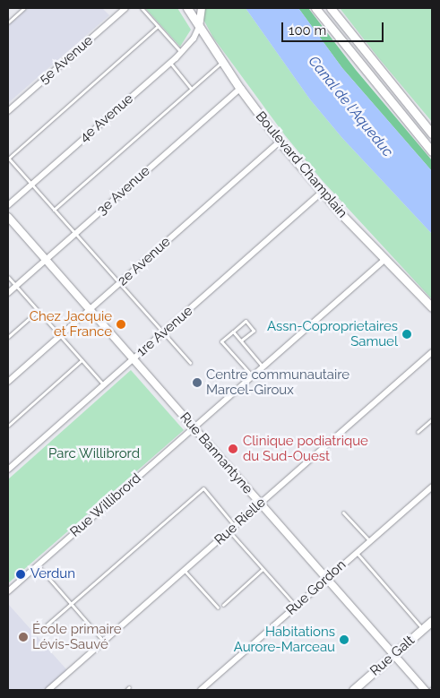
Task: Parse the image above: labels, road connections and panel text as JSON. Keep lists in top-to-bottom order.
{
  "streets": {
    "main road": ["Boulevard Champlain", "Rue Galt"],
    "street": [
      "5e Avenue",
      "4e Avenue",
      "3e Avenue",
      "2e Avenue",
      "1re Avenue",
      "Rue Bannantyne",
      "Rue Willibrord",
      "Rue Rielle",
      "Rue Gordon"
    ]
  },
  "crossings": [
    ["4e Avenue", "Boulevard Champlain"],
    ["Boulevard Champlain", "3e Avenue"],
    ["Boulevard Champlain", "2e Avenue"],
    ["Boulevard Champlain", "1re Avenue"],
    ["Boulevard Champlain", "Rue Willibrord"],
    ["3e Avenue", "Rue Bannantyne"],
    ["2e Avenue", "Rue Bannantyne"],
    ["1re Avenue", "Rue Bannantyne"],
    ["Rue Bannantyne", "Rue Willibrord"],
    ["Rue Bannantyne", "Rue Rielle"],
    ["Rue Bannantyne", "Rue Gordon"],
    ["Rue Bannantyne", "Rue Galt"]
  ],
  "water": ["Canal de l'Aqueduc"],
  "parks": ["Parc Willibrord"],
  "places": [
    "Chez Jacquie et France",
    "Assn-Coproprietaires Samuel",
    "Centre communautaire Marcel-Giroux",
    "Clinique podiatrique du Sud-Ouest",
    "Verdun",
    "École primaire Lévis-Sauvé",
    "Habitations Aurore-Marceau"
  ],
  "scale_bar": "100 m"
}
